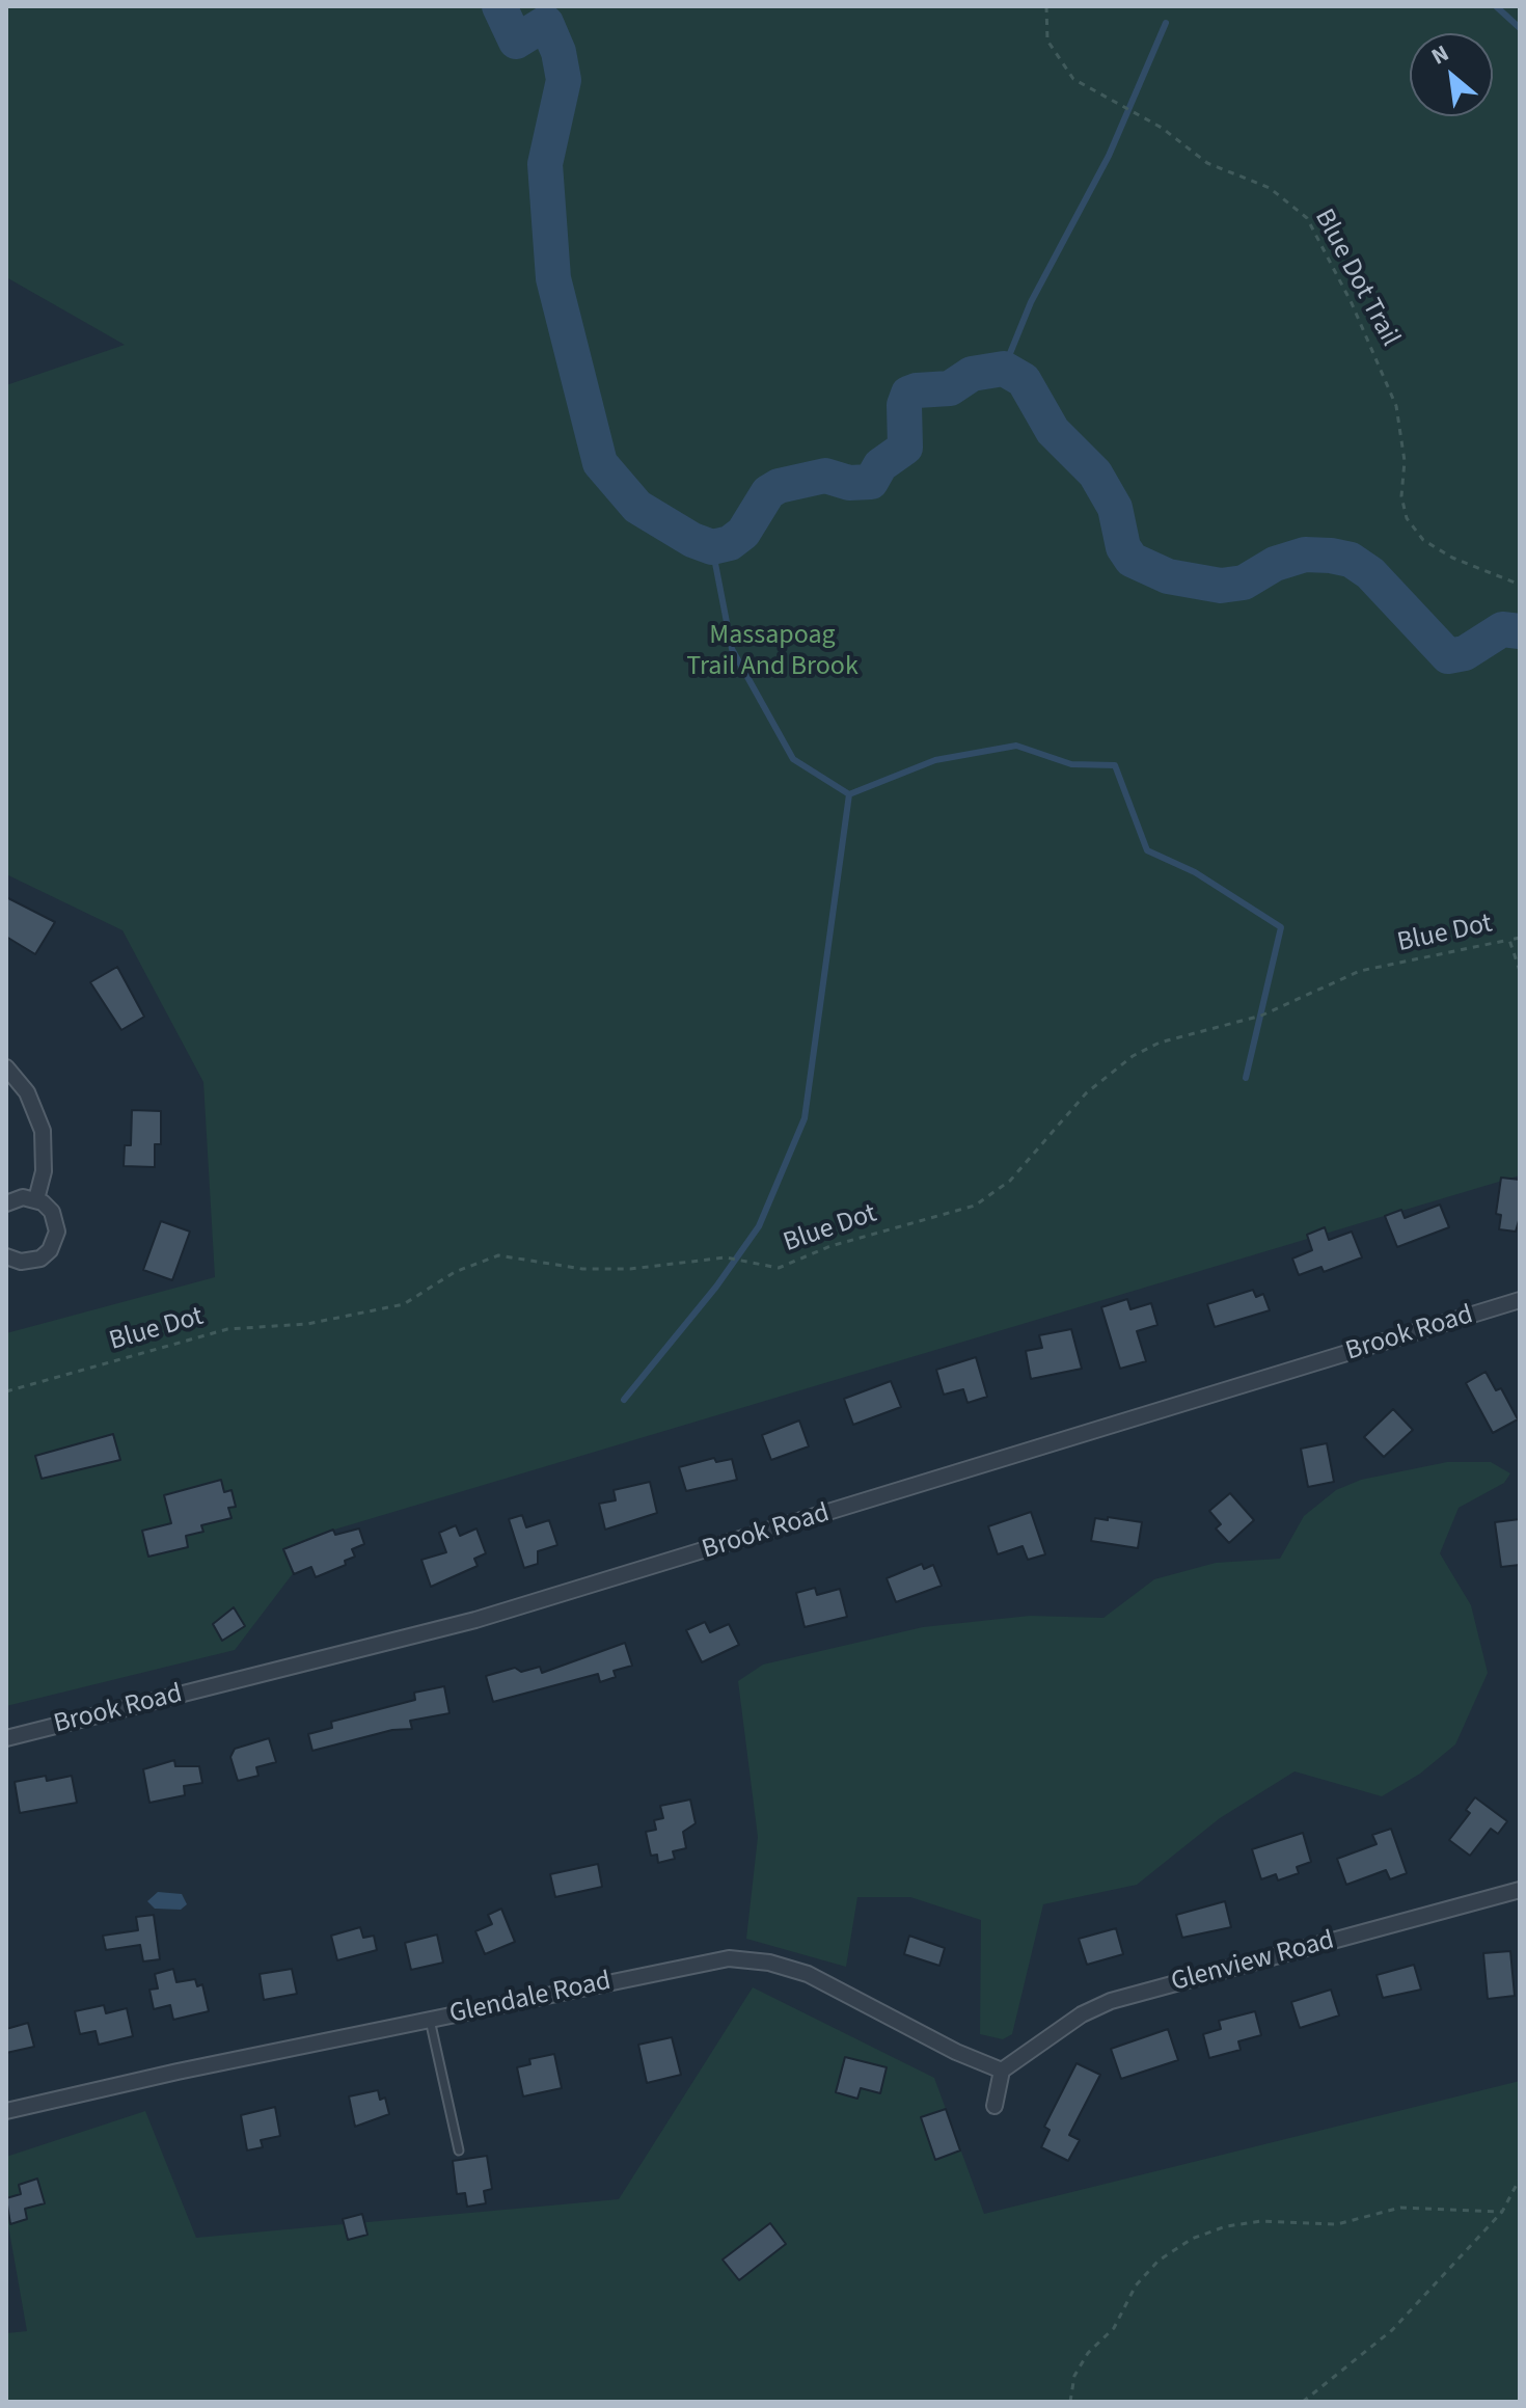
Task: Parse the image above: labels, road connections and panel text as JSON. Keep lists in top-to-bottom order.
{
  "streets": {
    "street": ["Brook Road", "Glenview Road", "Glendale Road"],
    "path": ["Blue Dot Trail", "Blue Dot"]
  },
  "crossings": [
    ["Glenview Road", "Glendale Road"]
  ],
  "parks": ["Massapoag Trail And Brook"],
  "north": "top left"
}
